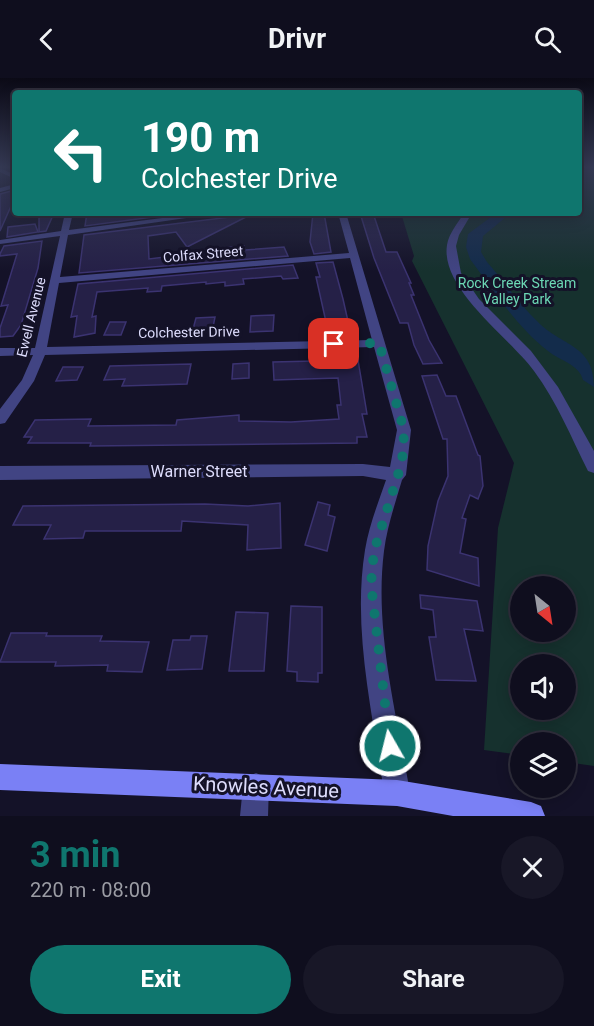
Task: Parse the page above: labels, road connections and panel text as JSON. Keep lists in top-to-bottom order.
{
  "streets": {
    "main road": ["Knowles Avenue"],
    "street": [
      "Colfax Street",
      "Ewell Avenue",
      "Colchester Drive",
      "Warner Street"
    ]
  },
  "crossings": [
    ["Colfax Street", "Ewell Avenue"],
    ["Ewell Avenue", "Colchester Drive"]
  ],
  "parks": ["Rock Creek Stream Valley Park"],
  "north": "bottom right",
  "page": {
    "header": "Drivr",
    "turn": ["190 m", "Colchester Drive"],
    "heading": ["3 min", "220 m · 08:00"],
    "buttons": ["Exit", "Share"]
  }
}
